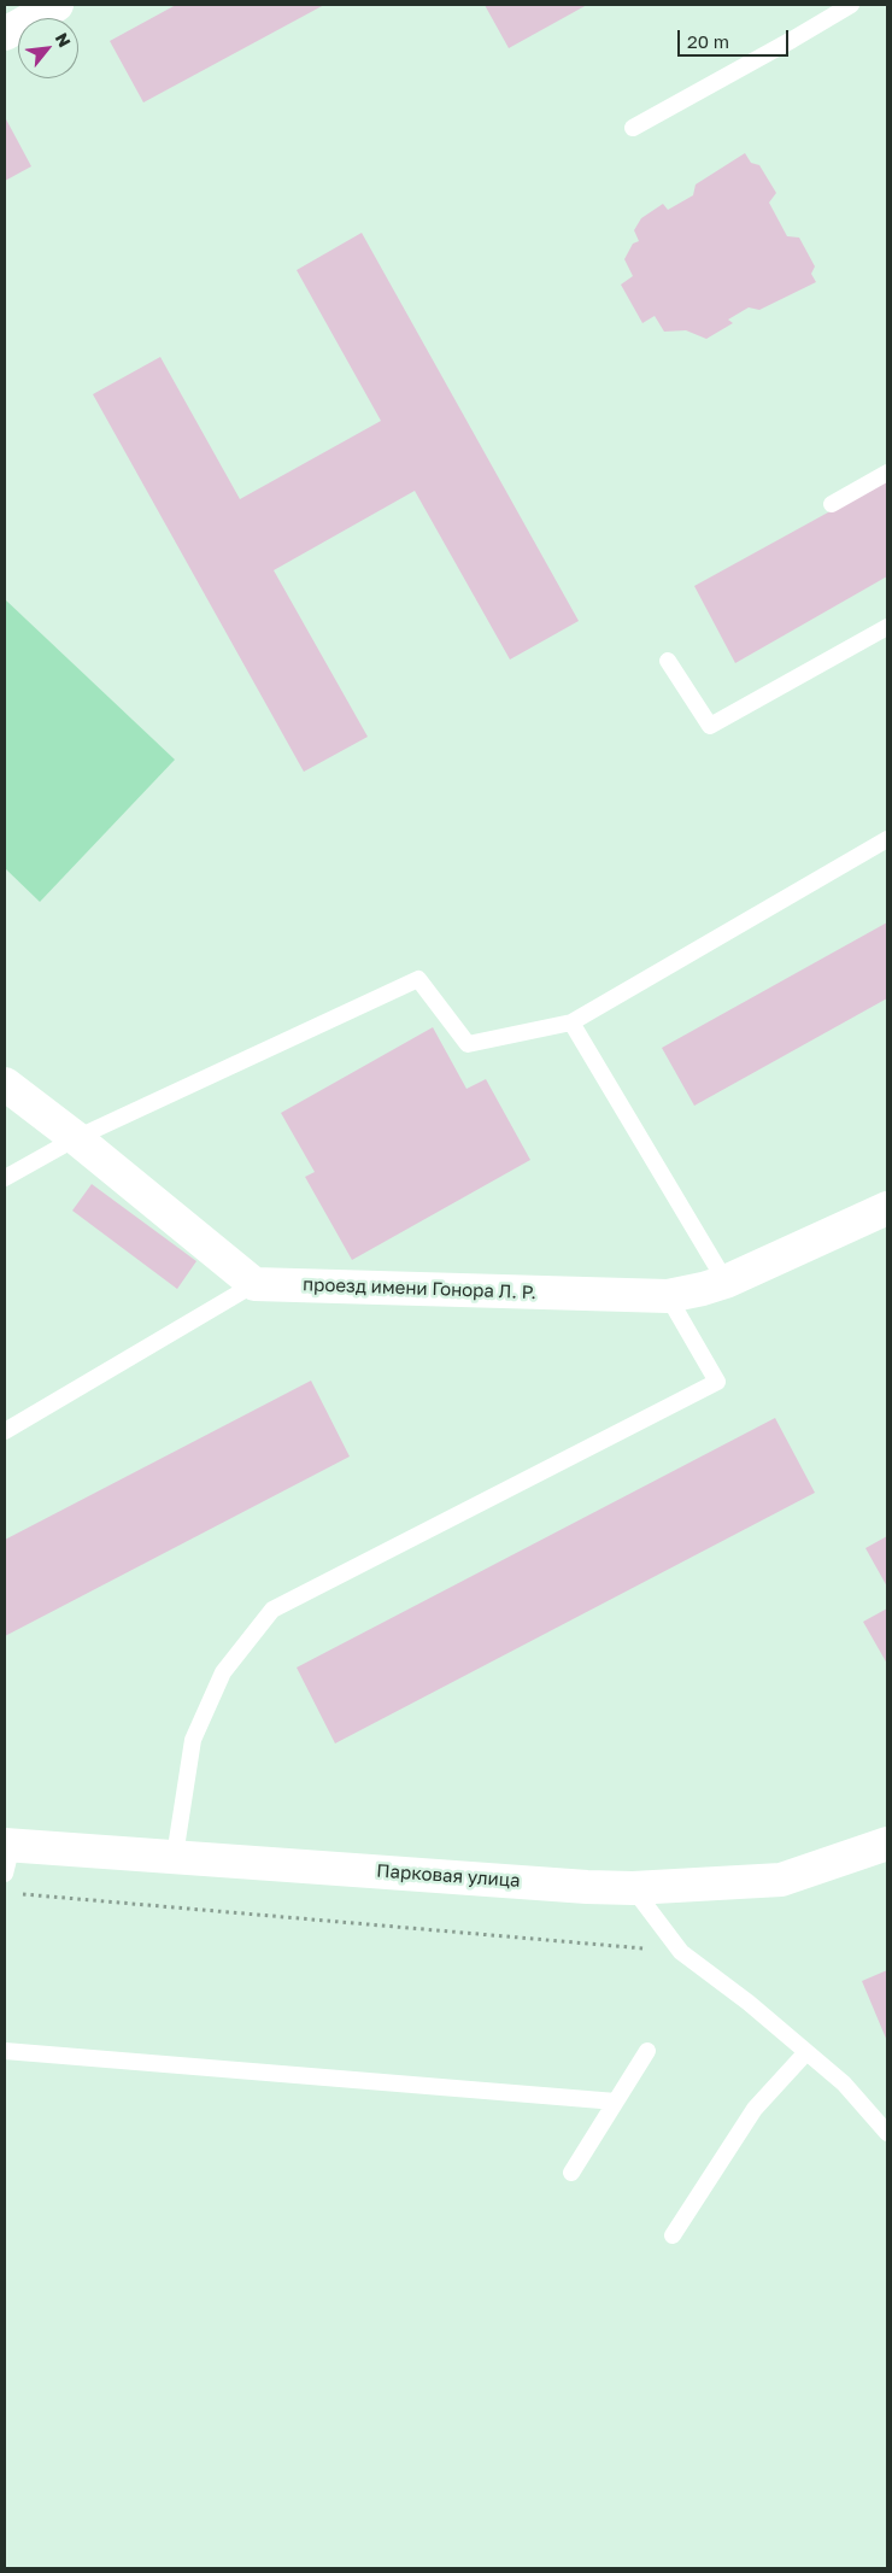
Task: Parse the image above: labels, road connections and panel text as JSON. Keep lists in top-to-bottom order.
{
  "streets": {
    "street": ["проезд имени Гонора Л. Р.", "Парковая улица"]
  },
  "scale_bar": "20 m",
  "north": "top right"
}
